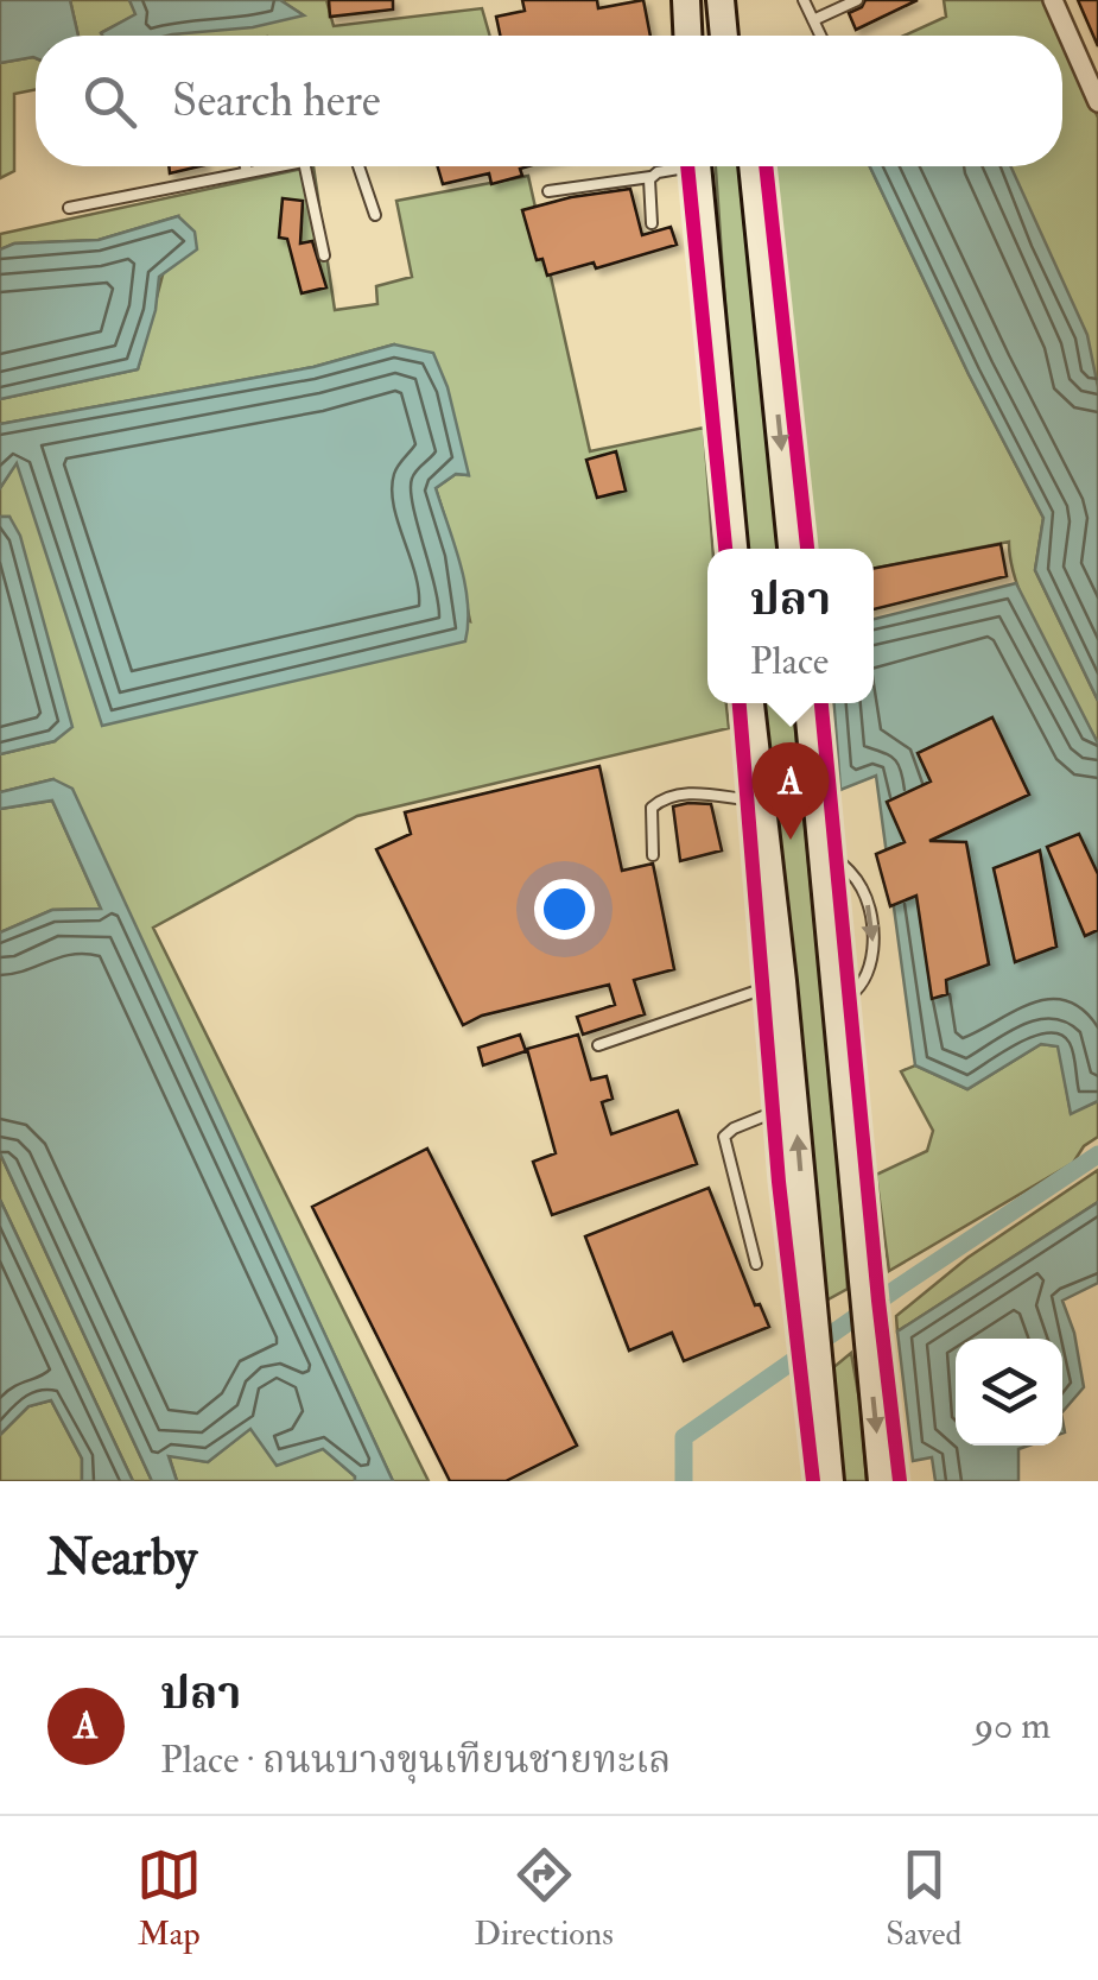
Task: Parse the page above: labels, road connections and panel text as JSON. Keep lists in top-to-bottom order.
{
  "page": {
    "search": "Search here",
    "popup": ["ปลา", "Place"],
    "pins": "A",
    "heading": "Nearby",
    "list": [
      {
        "mark": "A",
        "name": "ปลา",
        "note": "Place · ถนนบางขุนเทียนชายทะเล",
        "value": "90 m"
      }
    ],
    "nav": ["Map", "Directions", "Saved"]
  }
}
